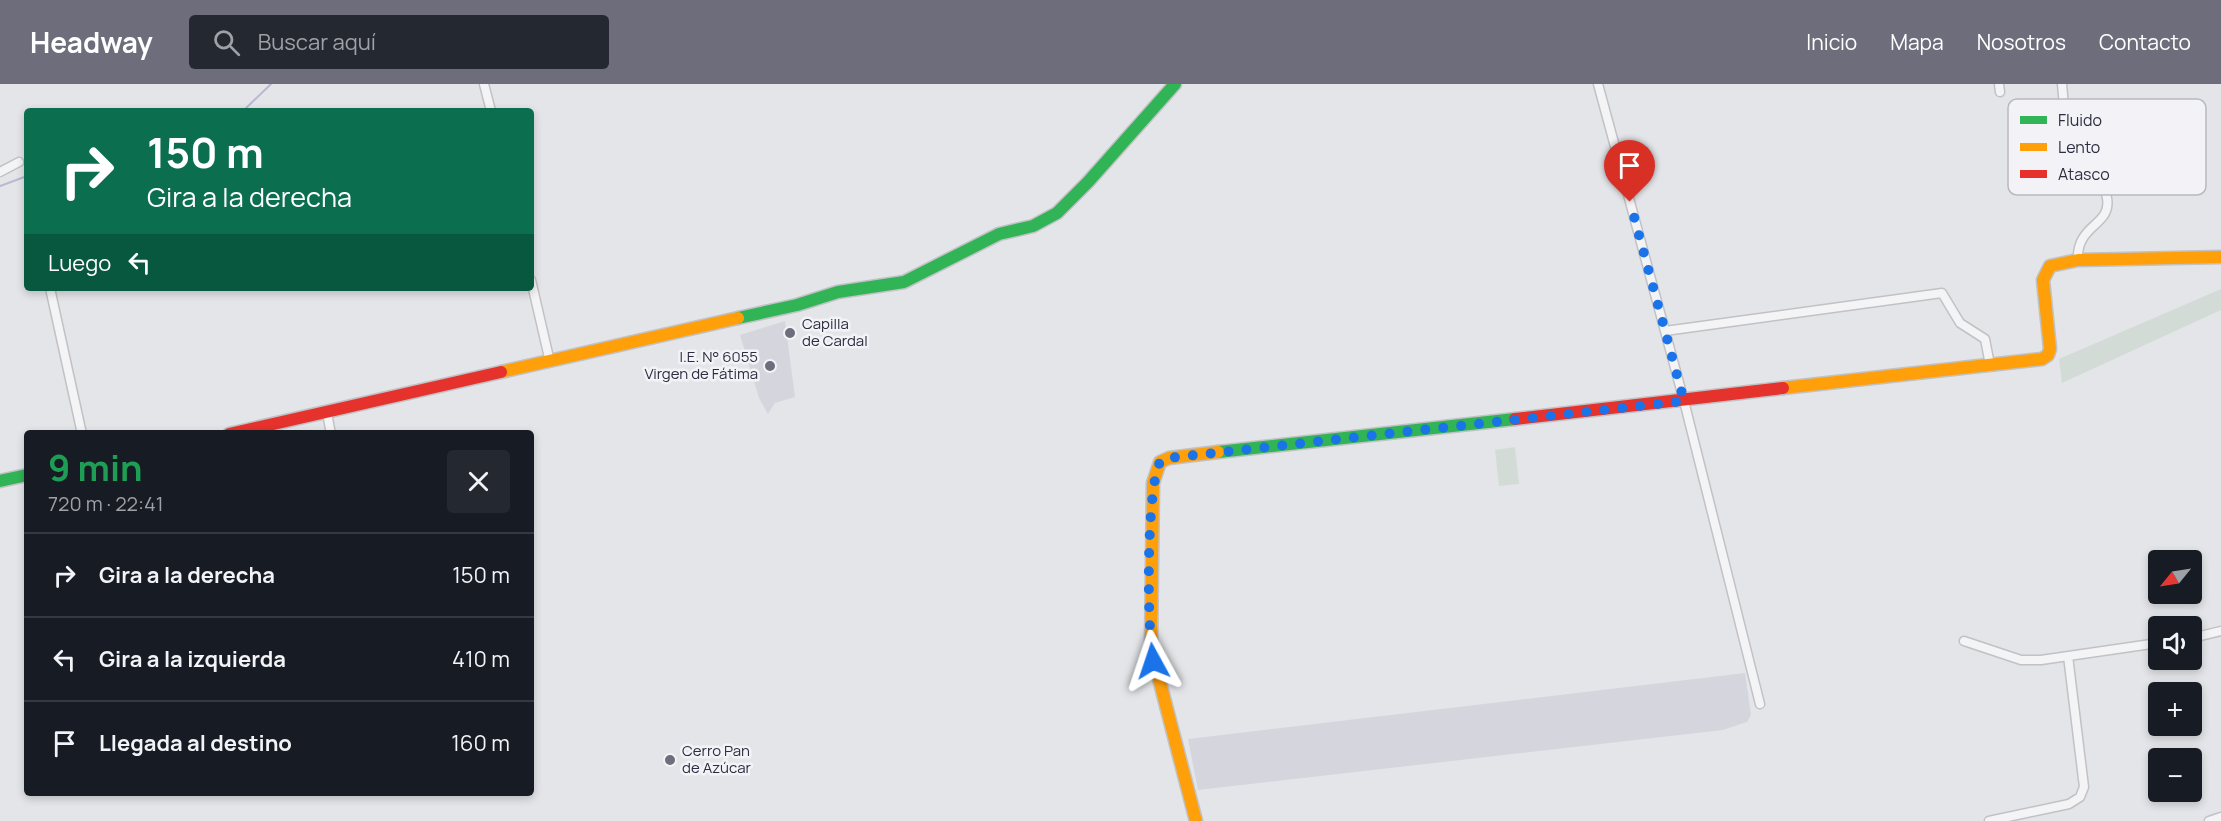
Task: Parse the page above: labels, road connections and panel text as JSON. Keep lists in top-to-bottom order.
{
  "places": ["Capilla de Cardal", "I.E. N° 6055 Virgen de Fátima", "Cerro Pan de Azúcar"],
  "legend": ["Fluido", "Lento", "Atasco"],
  "north": "bottom left",
  "page": {
    "header": "Headway",
    "search": "Buscar aquí",
    "nav": [
      "Inicio",
      "Mapa",
      "Nosotros",
      "Contacto"
    ],
    "turn": ["150 m", "Gira a la derecha"],
    "then": "Luego",
    "heading": ["9 min", "720 m · 22:41"],
    "list": [
      {
        "name": "Gira a la derecha",
        "value": "150 m"
      },
      {
        "name": "Gira a la izquierda",
        "value": "410 m"
      },
      {
        "name": "Llegada al destino",
        "value": "160 m"
      }
    ],
    "map_buttons": ["+", "−"]
  }
}
